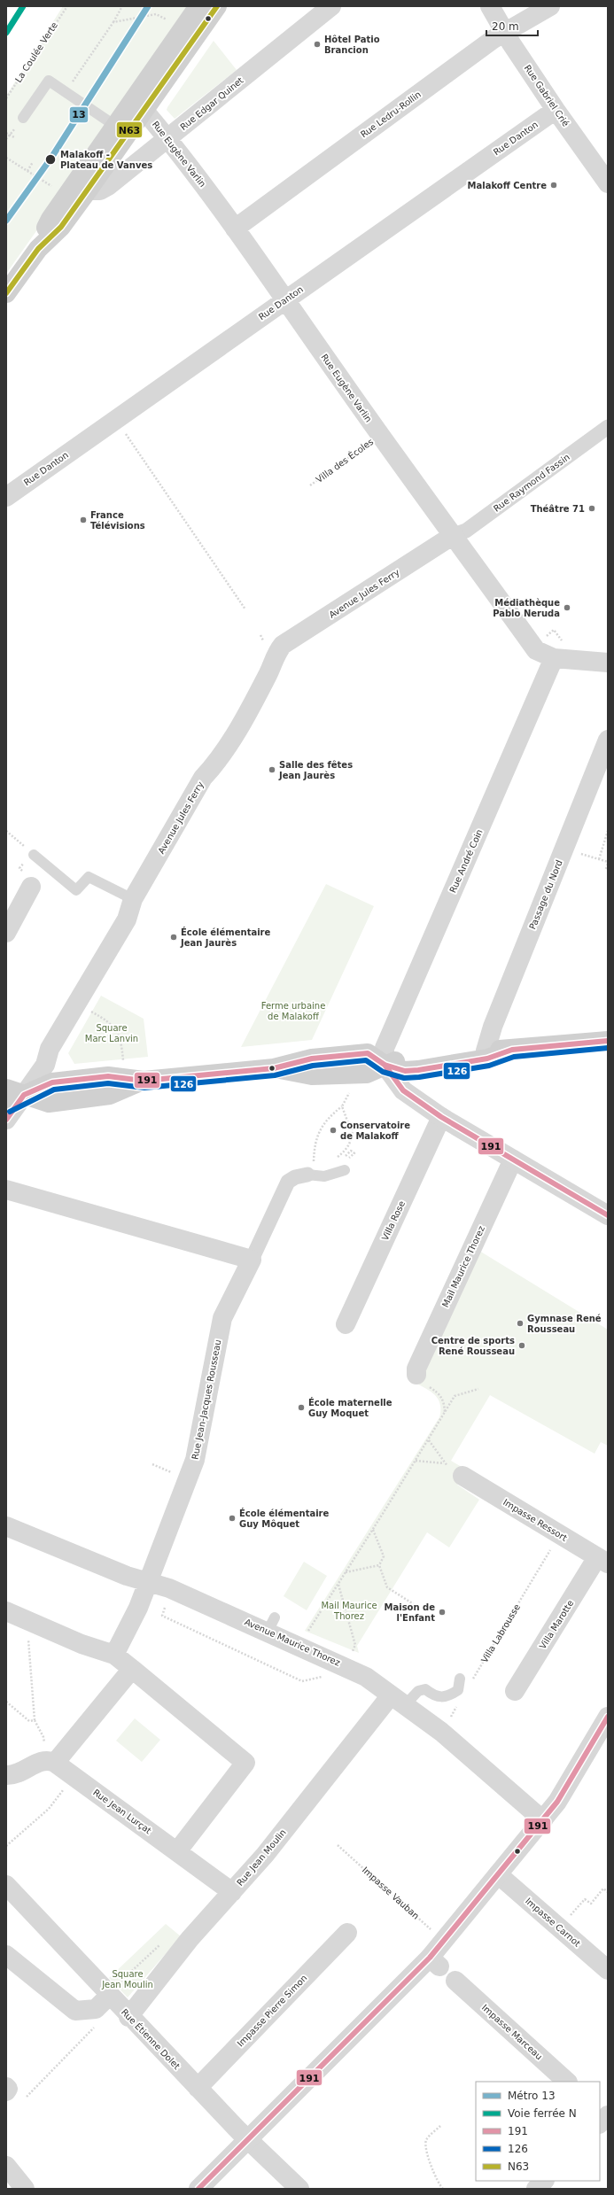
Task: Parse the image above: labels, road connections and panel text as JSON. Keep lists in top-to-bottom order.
{
  "streets": {
    "street": [
      "Rue Gabriel Crié",
      "Rue Edgar Quinet",
      "Rue Ledru-Rollin",
      "Rue Danton",
      "Rue Eugène Varlin",
      "Rue Raymond Fassin",
      "Avenue Jules Ferry",
      "Rue André Coin",
      "Passage du Nord",
      "Villa Rose",
      "Mail Maurice Thorez",
      "Rue Jean-Jacques Rousseau",
      "Impasse Ressort",
      "Villa Marotte",
      "Avenue Maurice Thorez",
      "Rue Jean Lurçat",
      "Rue Jean Moulin",
      "Impasse Carnot",
      "Impasse Pierre Simon",
      "Impasse Marceau",
      "Rue Étienne Dolet"
    ],
    "path": [
      "La Coulée Verte",
      "Villa des Écoles",
      "Villa Labrousse",
      "Impasse Vauban"
    ]
  },
  "crossings": [
    ["Rue Gabriel Crié", "Rue Ledru-Rollin"],
    ["Rue Gabriel Crié", "Rue Danton"],
    ["Rue Edgar Quinet", "Rue Eugène Varlin"],
    ["Rue Ledru-Rollin", "Rue Eugène Varlin"],
    ["Rue Danton", "Rue Eugène Varlin"],
    ["Rue Eugène Varlin", "Villa des Écoles"],
    ["Rue Eugène Varlin", "Rue Raymond Fassin"],
    ["Rue Eugène Varlin", "Avenue Jules Ferry"],
    ["Rue Eugène Varlin", "Rue André Coin"],
    ["Rue Raymond Fassin", "Avenue Jules Ferry"],
    ["Rue Jean-Jacques Rousseau", "Avenue Maurice Thorez"],
    ["Impasse Ressort", "Villa Marotte"],
    ["Impasse Ressort", "Villa Labrousse"],
    ["Avenue Maurice Thorez", "Rue Jean Moulin"],
    ["Rue Jean Lurçat", "Rue Jean Moulin"],
    ["Rue Jean Moulin", "Rue Étienne Dolet"],
    ["Impasse Pierre Simon", "Rue Étienne Dolet"]
  ],
  "parks": [
    "Ferme urbaine de Malakoff",
    "Square Marc Lanvin",
    "Mail Maurice Thorez",
    "Square Jean Moulin"
  ],
  "places": [
    "Hôtel Patio Brancion",
    "Malakoff - Plateau de Vanves",
    "Malakoff Centre",
    "Théâtre 71",
    "France Télévisions",
    "Médiathèque Pablo Neruda",
    "Salle des fêtes Jean Jaurès",
    "École élémentaire Jean Jaurès",
    "Conservatoire de Malakoff",
    "Gymnase René Rousseau",
    "Centre de sports René Rousseau",
    "École maternelle Guy Moquet",
    "École élémentaire Guy Môquet",
    "Maison de l'Enfant"
  ],
  "lines": [
    "metro line 13",
    "rail line N",
    "transit line N63",
    "transit line 191",
    "transit line 126"
  ],
  "legend": [
    "Métro 13",
    "Voie ferrée N",
    "191",
    "126",
    "N63"
  ],
  "scale_bar": "20 m"
}
